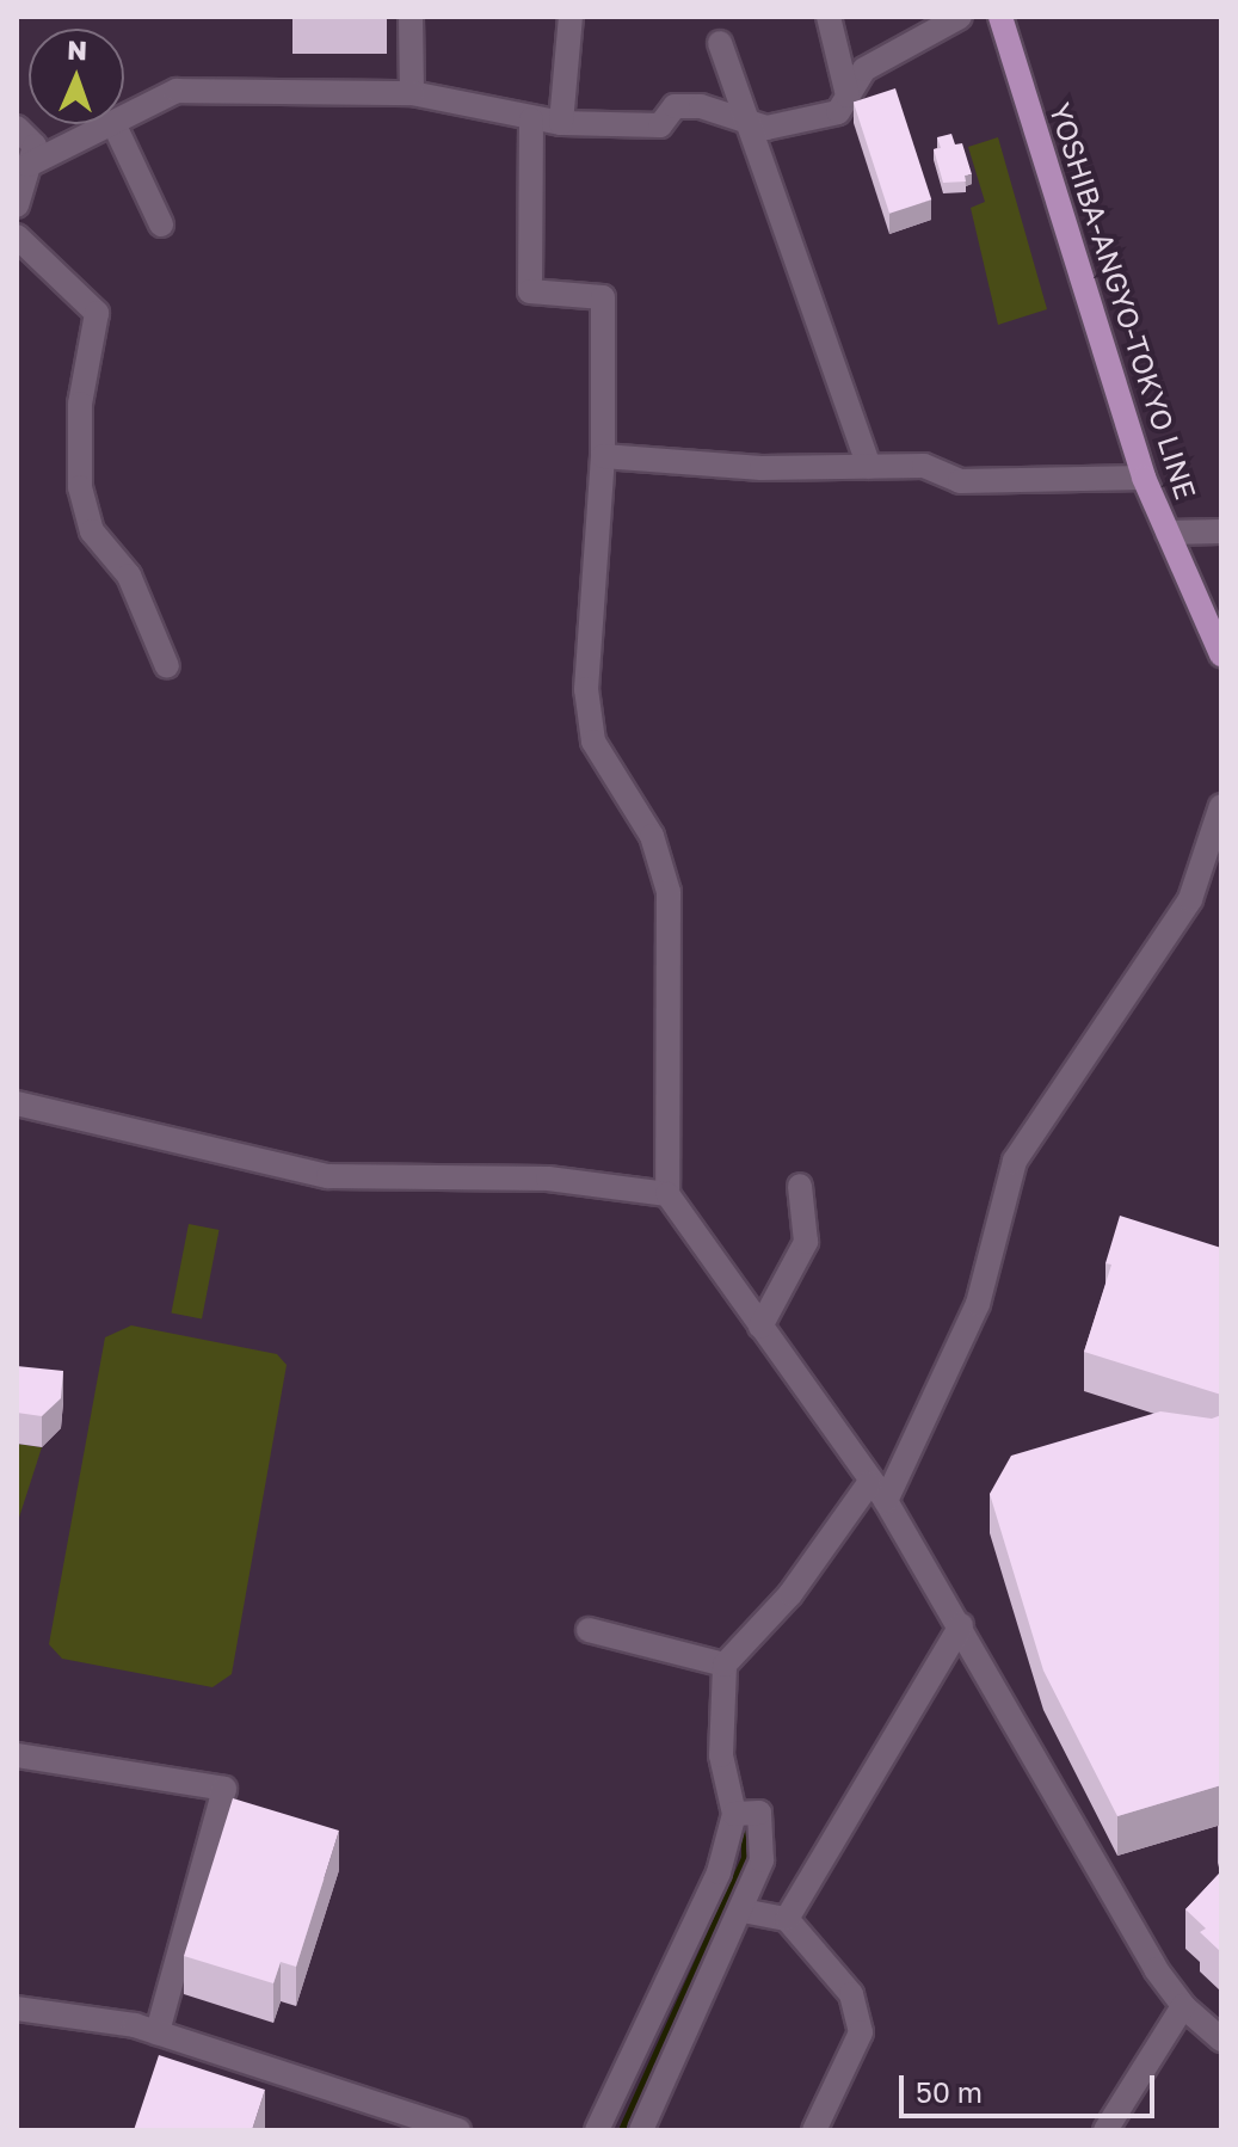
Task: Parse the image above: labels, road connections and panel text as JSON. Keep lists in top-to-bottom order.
{
  "streets": {
    "main road": ["YOSHIBA-ANGYO-TOKYO LINE"]
  },
  "scale_bar": "50 m",
  "north": "top"
}
